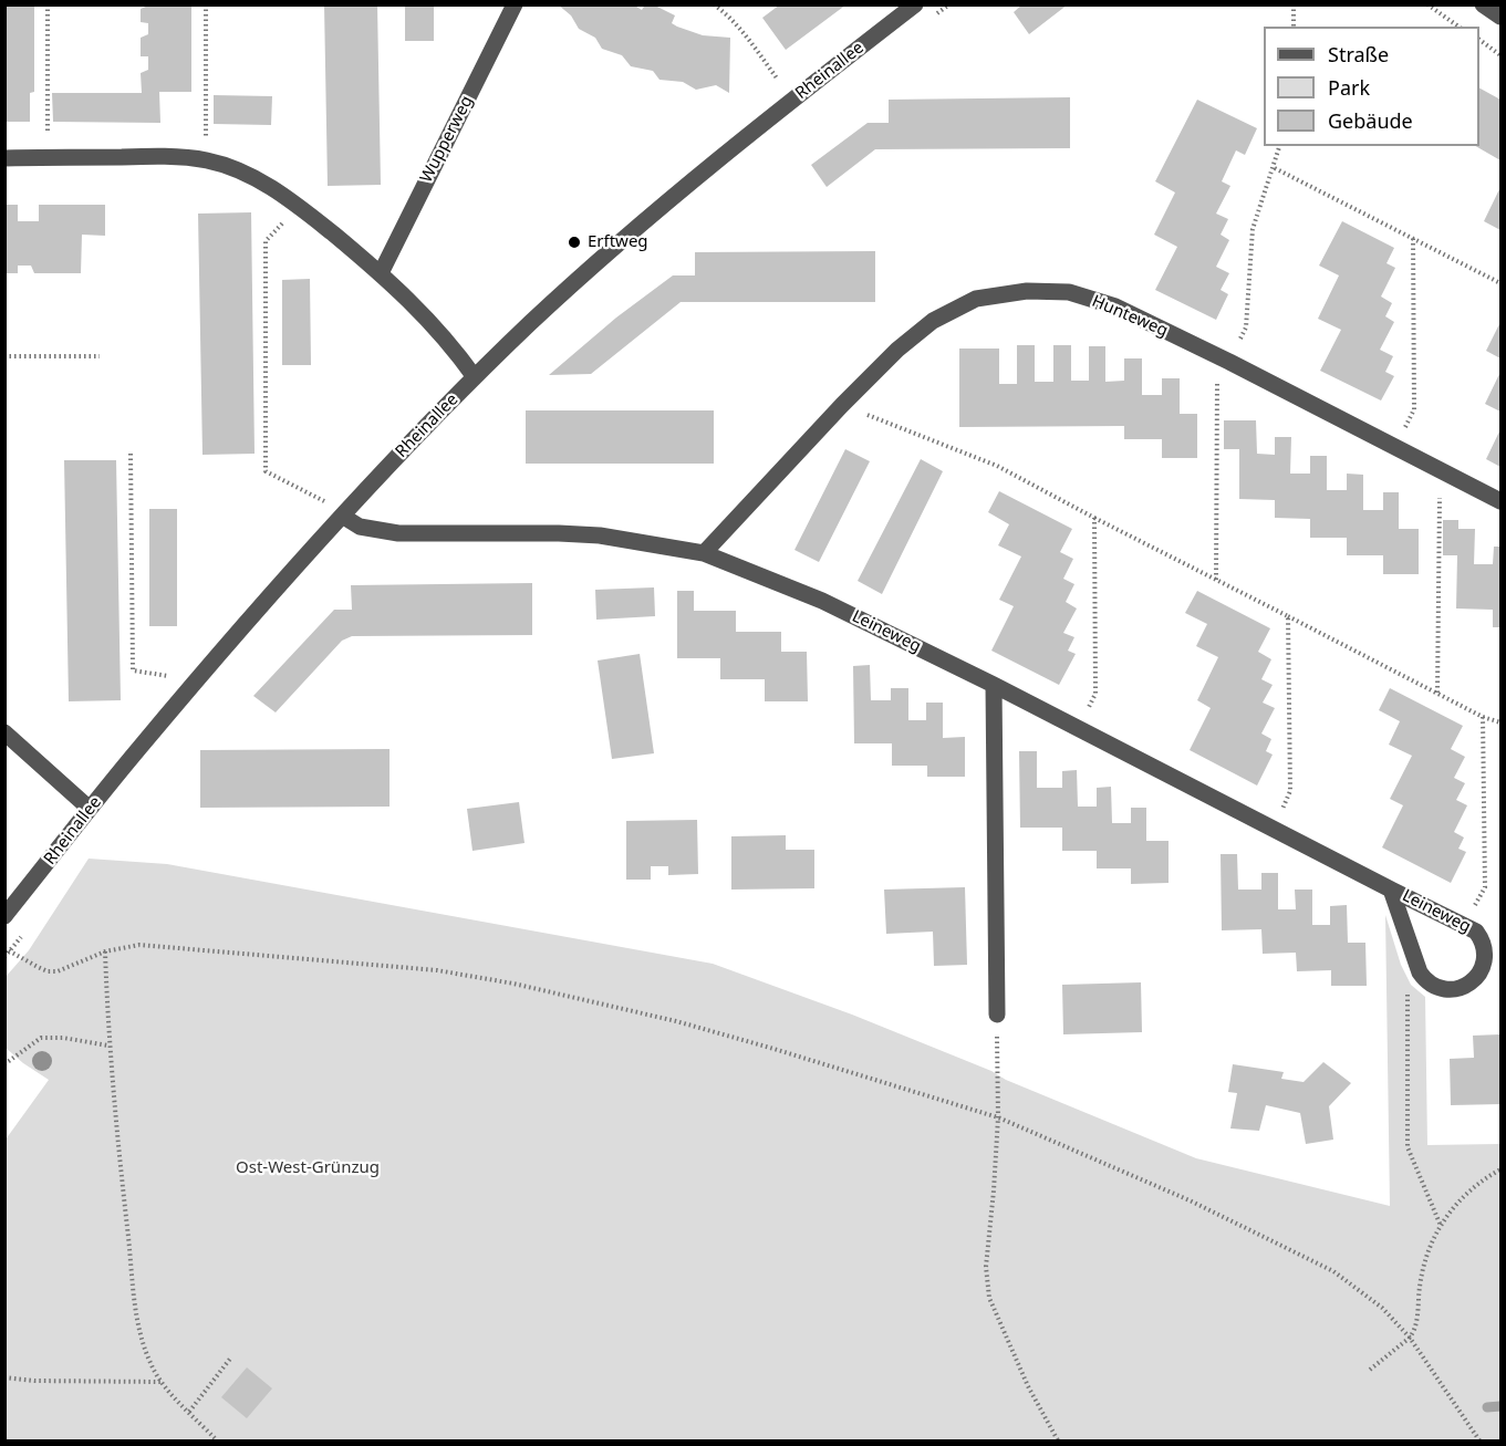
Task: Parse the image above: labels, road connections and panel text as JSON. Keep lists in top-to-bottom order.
{
  "streets": {
    "street": [
      "Rheinallee",
      "Wupperweg",
      "Hunteweg",
      "Leineweg"
    ]
  },
  "crossings": [
    ["Rheinallee", "Leineweg"],
    ["Hunteweg", "Leineweg"]
  ],
  "parks": ["Ost-West-Grünzug"],
  "places": ["Erftweg"],
  "legend": ["Straße", "Park", "Gebäude"]
}
